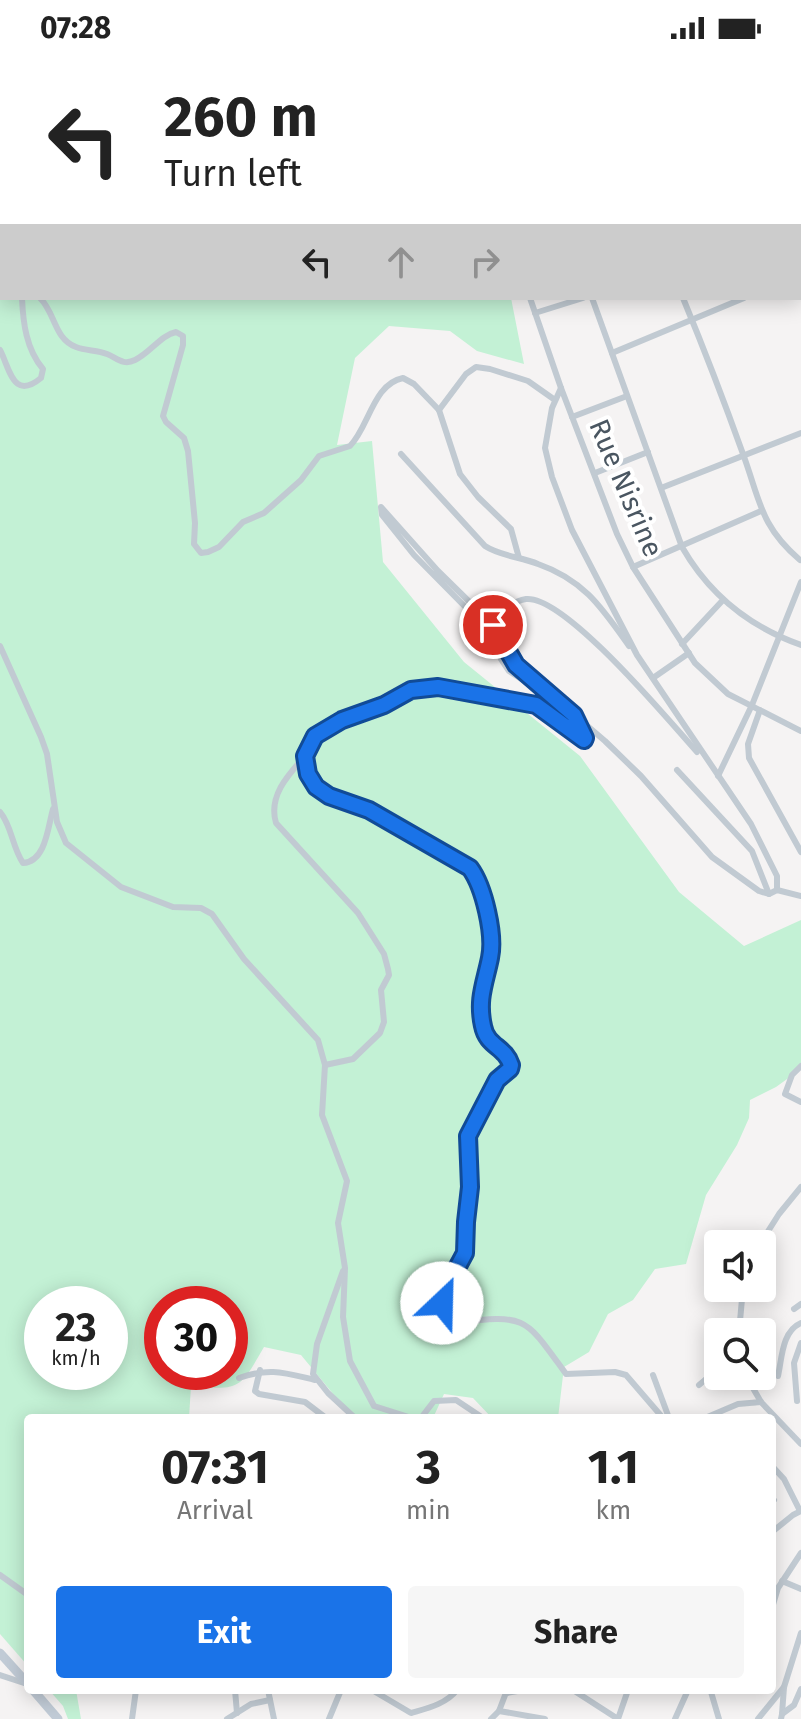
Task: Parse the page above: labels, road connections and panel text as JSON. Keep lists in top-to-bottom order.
{
  "streets": {
    "street": ["Rue Nisrine"]
  },
  "page": {
    "status": "07:28",
    "turn": ["260 m", "Turn left"],
    "speed": "23 km/h",
    "limit": "30",
    "eta": [
      "07:31",
      "Arrival",
      "3",
      "min",
      "1.1",
      "km"
    ],
    "buttons": ["Exit", "Share"]
  }
}
